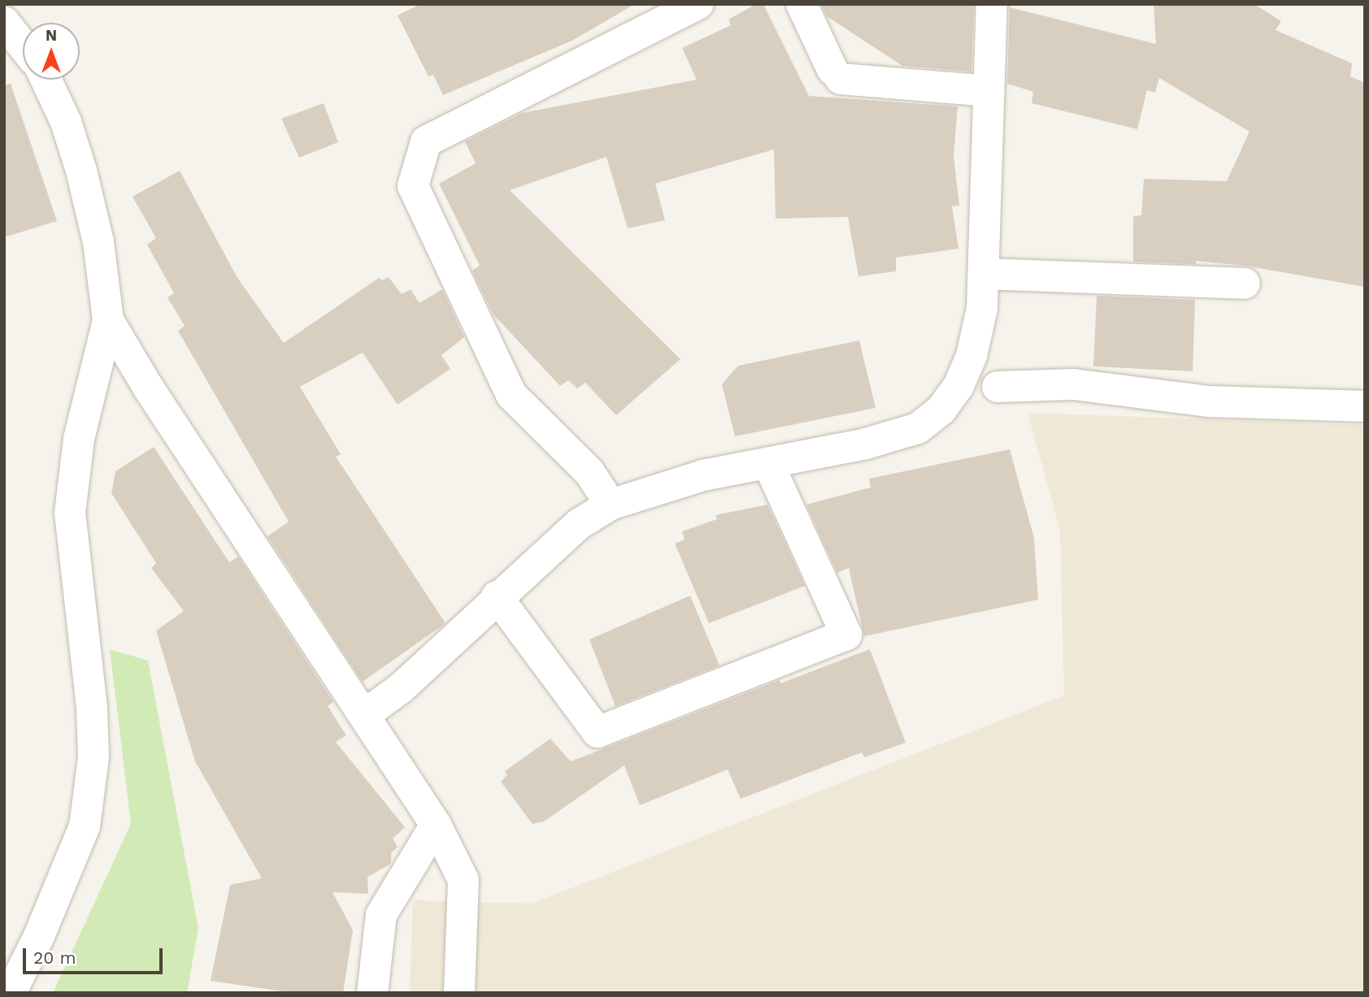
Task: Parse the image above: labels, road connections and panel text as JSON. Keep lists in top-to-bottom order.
{
  "scale_bar": "20 m",
  "north": "top"
}
